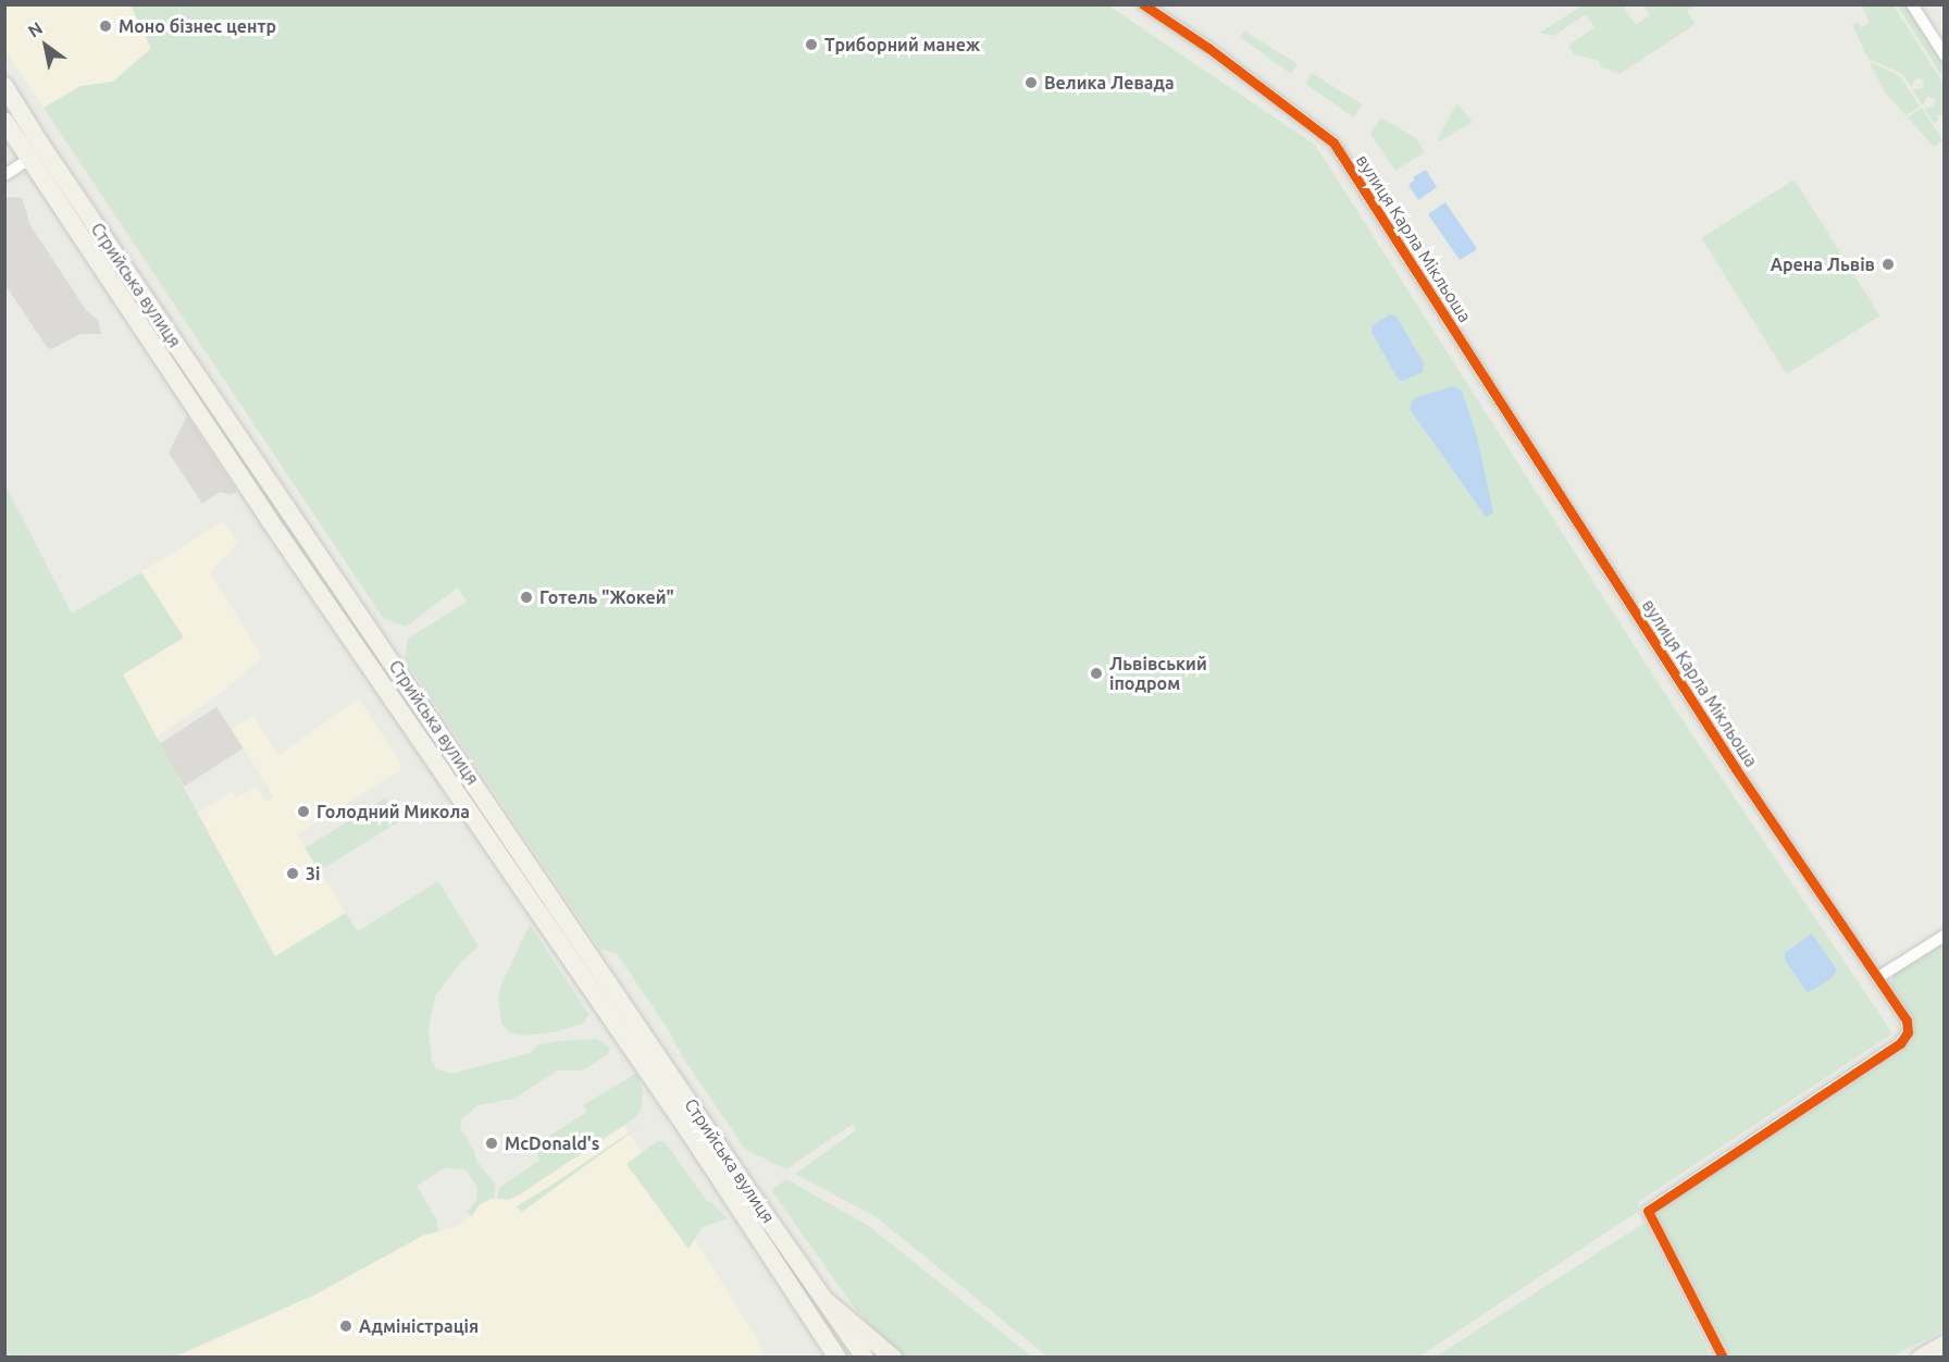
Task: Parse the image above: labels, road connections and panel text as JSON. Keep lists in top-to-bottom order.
{
  "streets": {
    "main road": ["Стрийська вулиця"],
    "street": ["вулиця Карла Мікльоша"]
  },
  "places": [
    "Моно бізнес центр",
    "Триборний манеж",
    "Велика Левада",
    "Арена Львів",
    "Готель \"Жокей\"",
    "Львівський іподром",
    "Голодний Микола",
    "3і",
    "McDonald's",
    "Адміністрація"
  ],
  "north": "top left"
}
